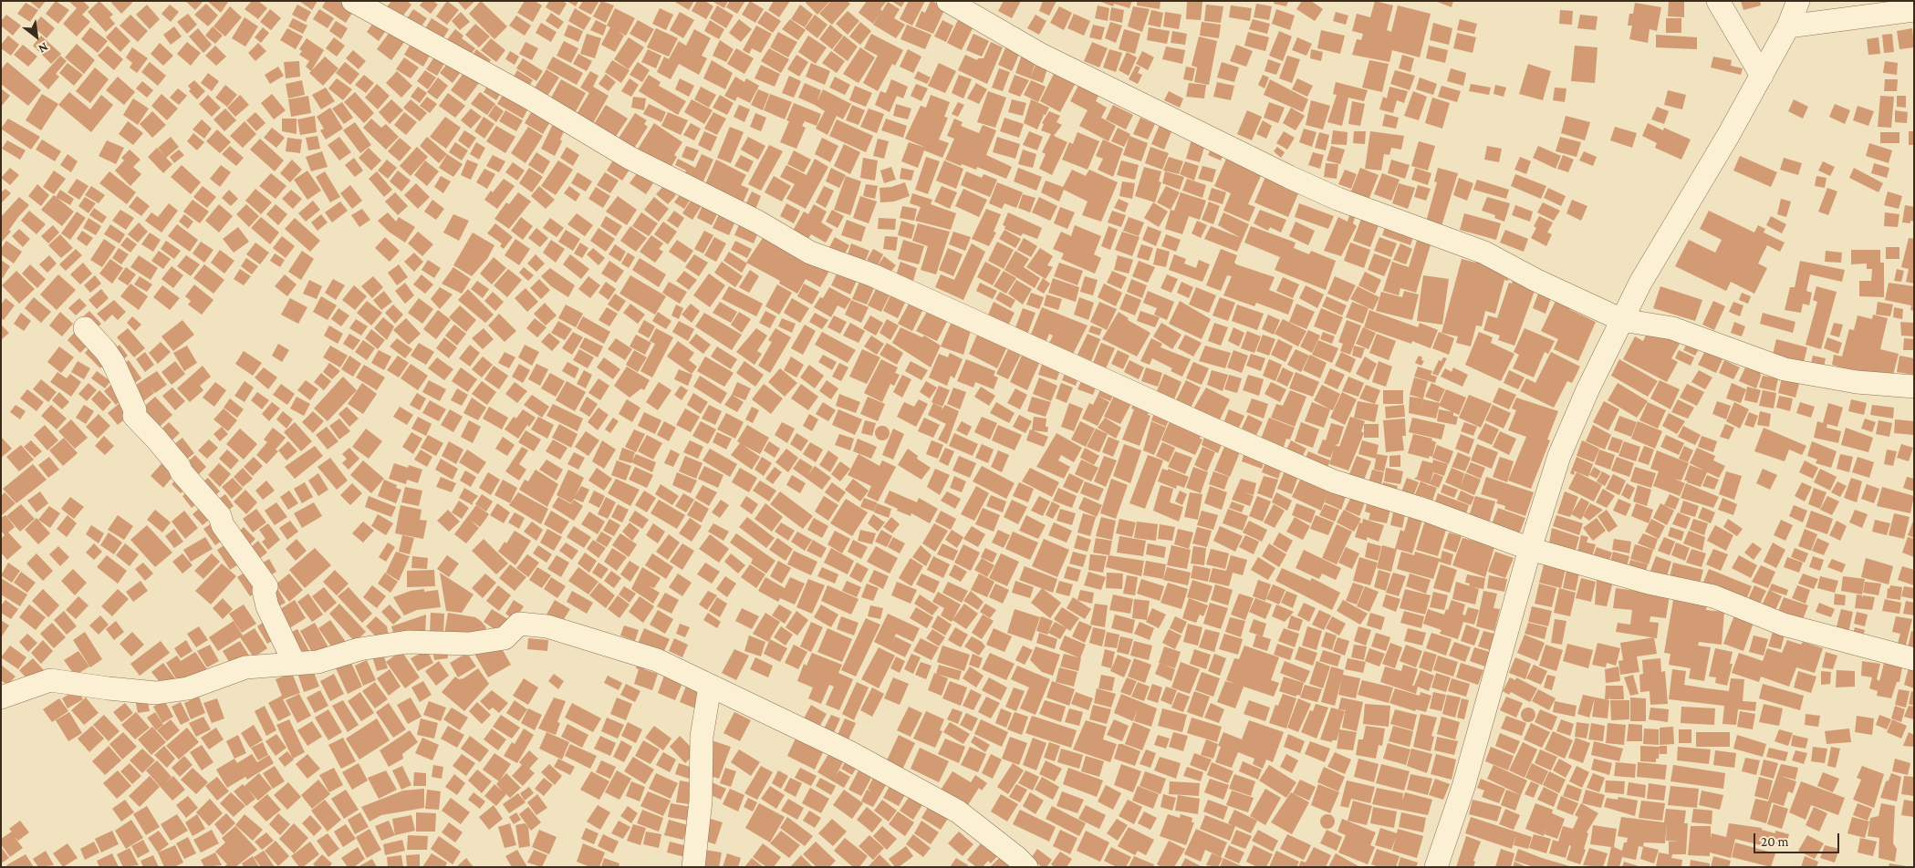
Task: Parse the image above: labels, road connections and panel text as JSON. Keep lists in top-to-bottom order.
{
  "scale_bar": "20 m",
  "north": "bottom right"
}
